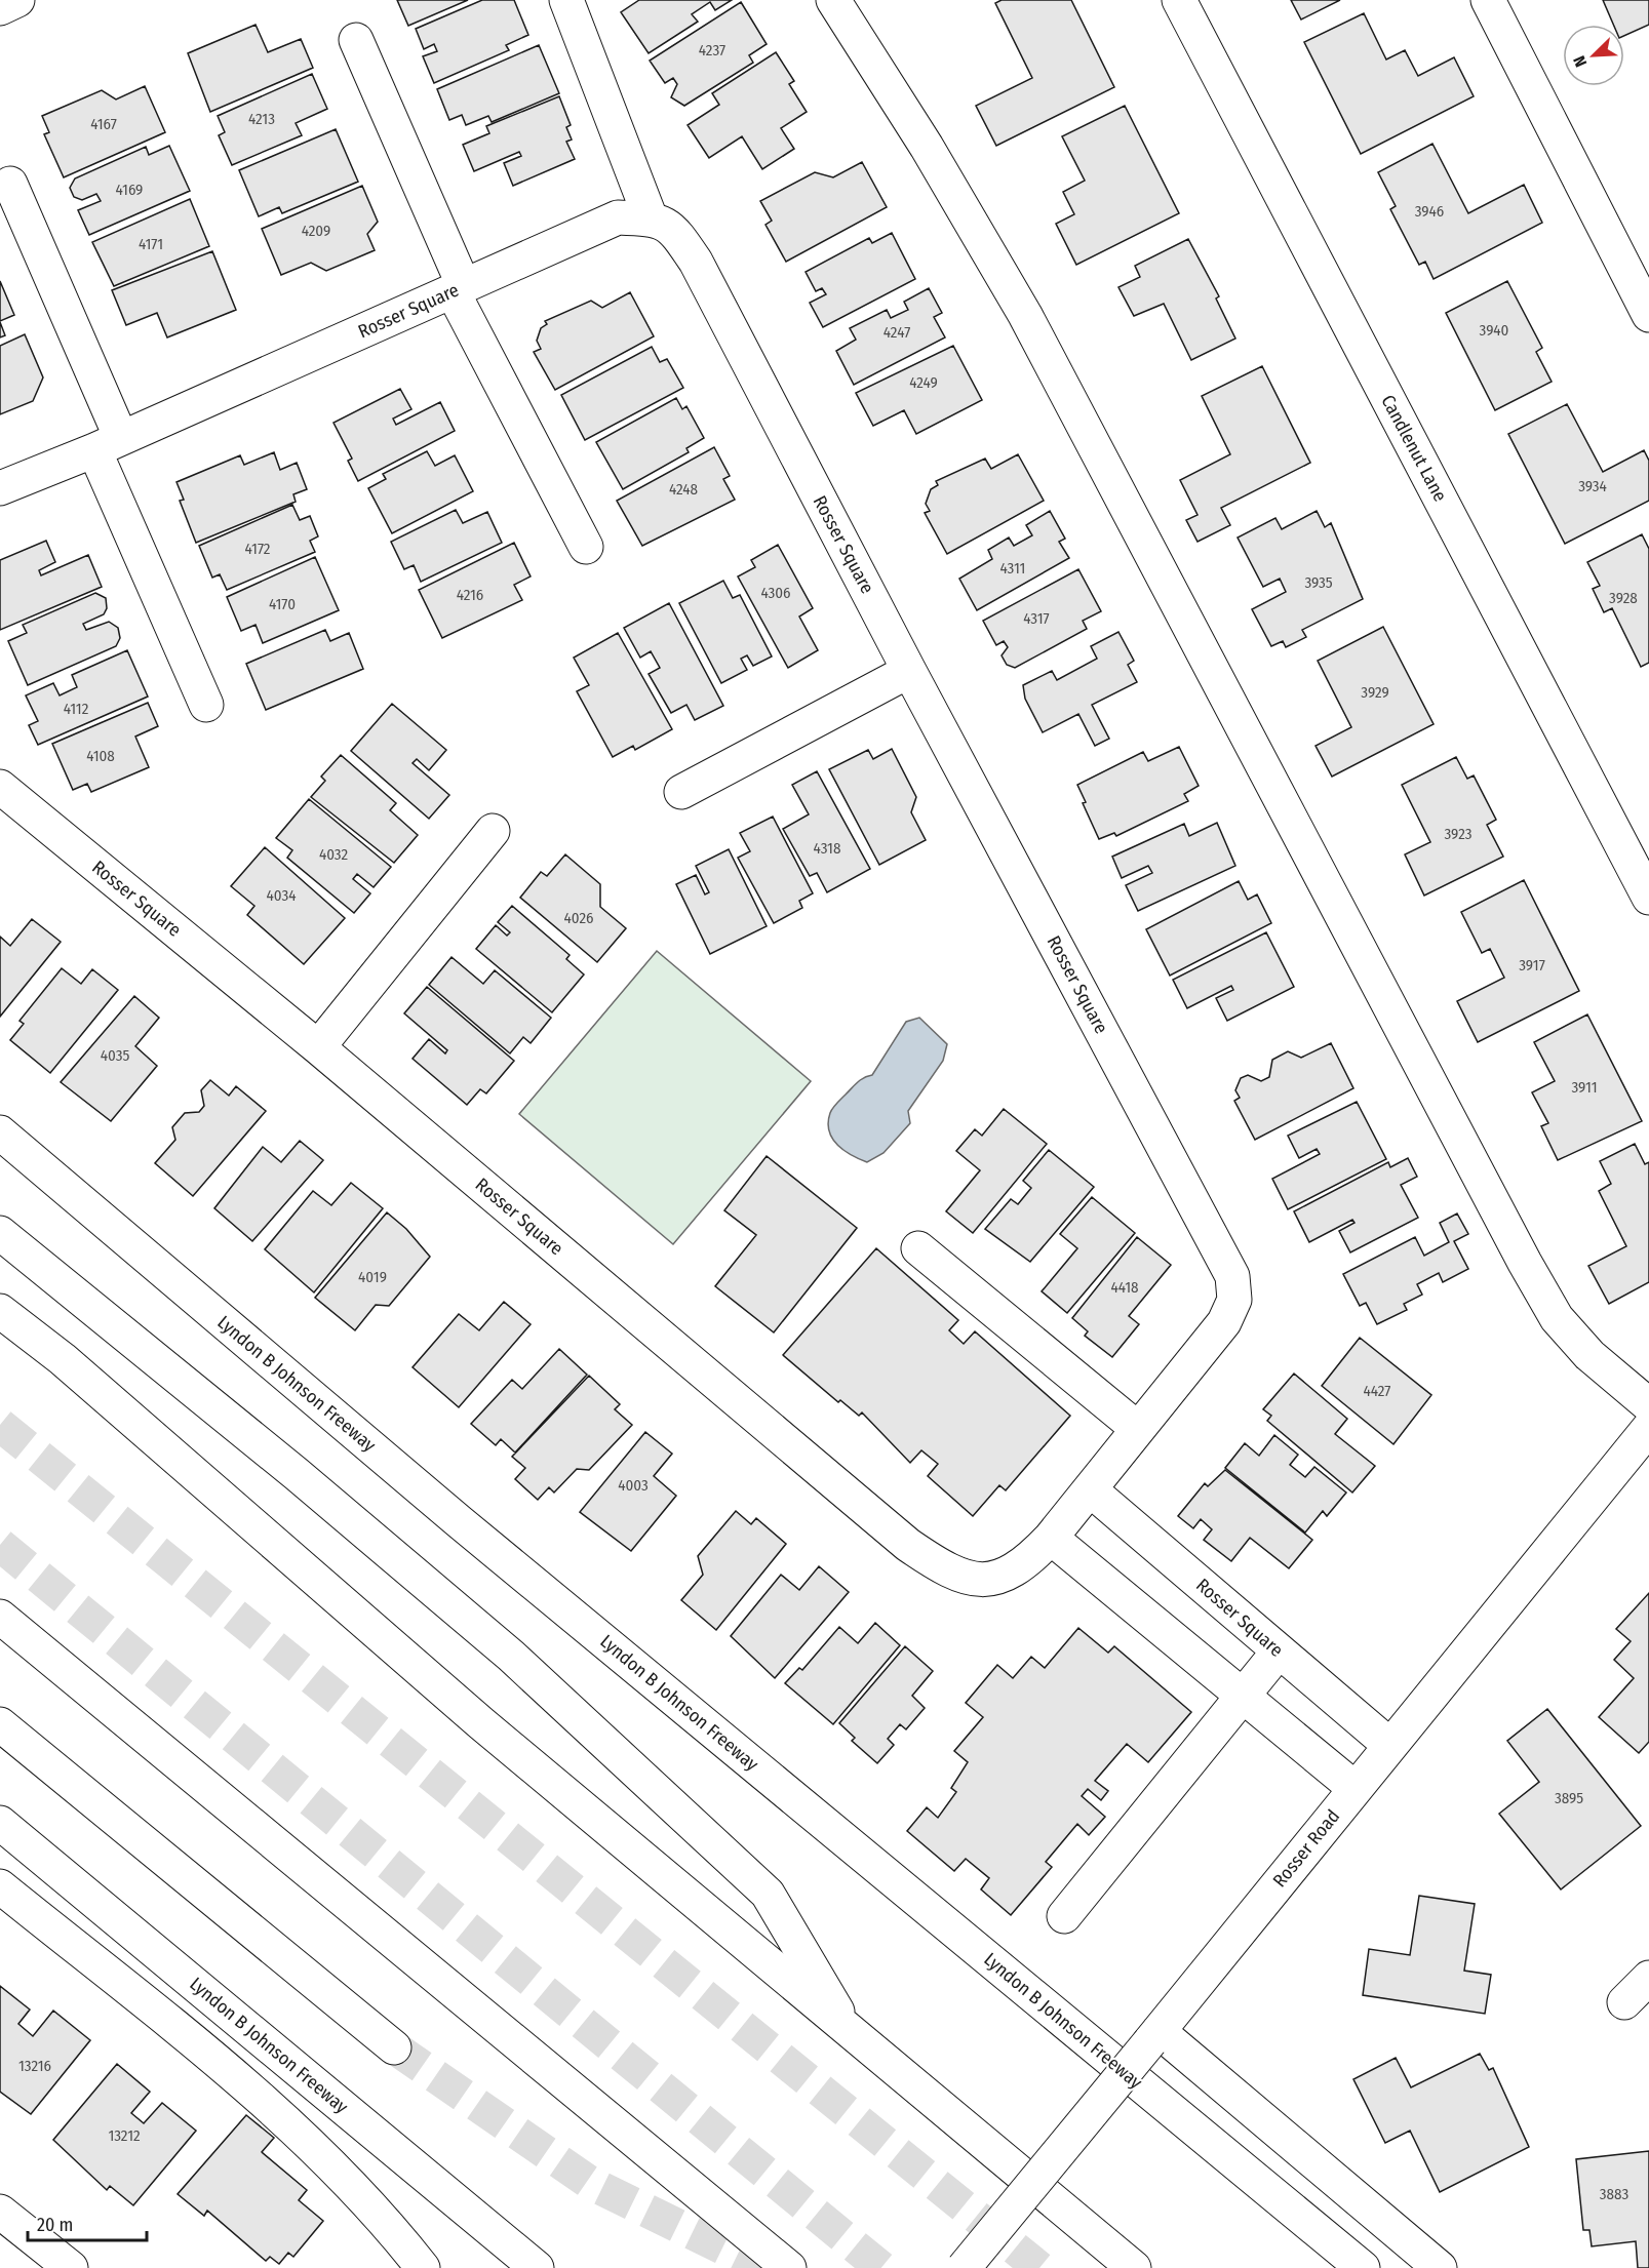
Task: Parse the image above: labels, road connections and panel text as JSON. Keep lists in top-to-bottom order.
{
  "streets": {
    "main road": [
      "Rosser Square",
      "Candlenut Lane",
      "Lyndon B Johnson Freeway",
      "Rosser Road"
    ]
  },
  "crossings": [
    ["Rosser Square", "Rosser Road"]
  ],
  "house_numbers": [
    "4237",
    "4213",
    "4167",
    "4169",
    "3946",
    "4209",
    "4171",
    "3940",
    "4247",
    "4249",
    "3934",
    "4248",
    "4172",
    "4311",
    "3935",
    "4306",
    "4216",
    "3928",
    "4170",
    "4317",
    "3929",
    "4112",
    "4108",
    "3923",
    "4318",
    "4032",
    "4034",
    "4026",
    "3917",
    "4035",
    "3911",
    "4019",
    "4418",
    "4427",
    "4003",
    "3895",
    "13216",
    "13212",
    "3883"
  ],
  "scale_bar": "20 m",
  "north": "bottom left"
}
